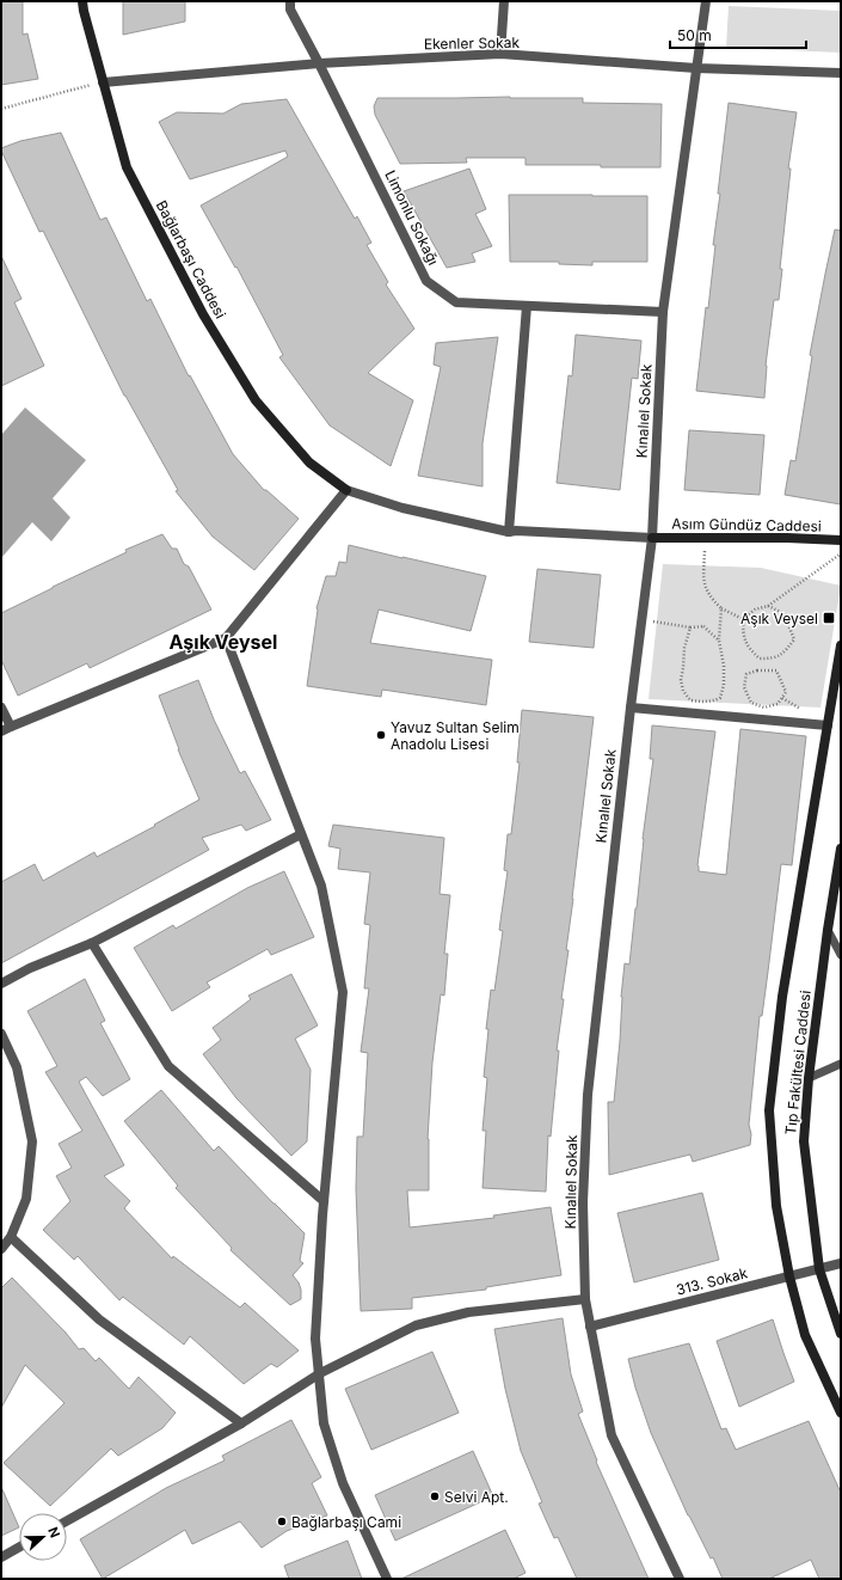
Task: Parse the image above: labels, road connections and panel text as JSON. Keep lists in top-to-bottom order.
{
  "streets": {
    "main road": ["Bağlarbaşı Caddesi", "Asım Gündüz Caddesi", "Tıp Fakültesi Caddesi"],
    "street": [
      "Ekenler Sokak",
      "Limonlu Sokağı",
      "Kınalıel Sokak",
      "313. Sokak"
    ]
  },
  "crossings": [
    ["Ekenler Sokak", "Limonlu Sokağı"],
    ["Ekenler Sokak", "Bağlarbaşı Caddesi"],
    ["Ekenler Sokak", "Kınalıel Sokak"],
    ["Limonlu Sokağı", "Kınalıel Sokak"],
    ["Kınalıel Sokak", "Asım Gündüz Caddesi"],
    ["Kınalıel Sokak", "313. Sokak"],
    ["Tıp Fakültesi Caddesi", "313. Sokak"]
  ],
  "districts": ["Aşık Veysel"],
  "places": {
    "transit": ["Aşık Veysel"],
    "other": ["Yavuz Sultan Selim Anadolu Lisesi", "Selvi Apt.", "Bağlarbaşı Cami"]
  },
  "scale_bar": "50 m",
  "north": "right"
}
